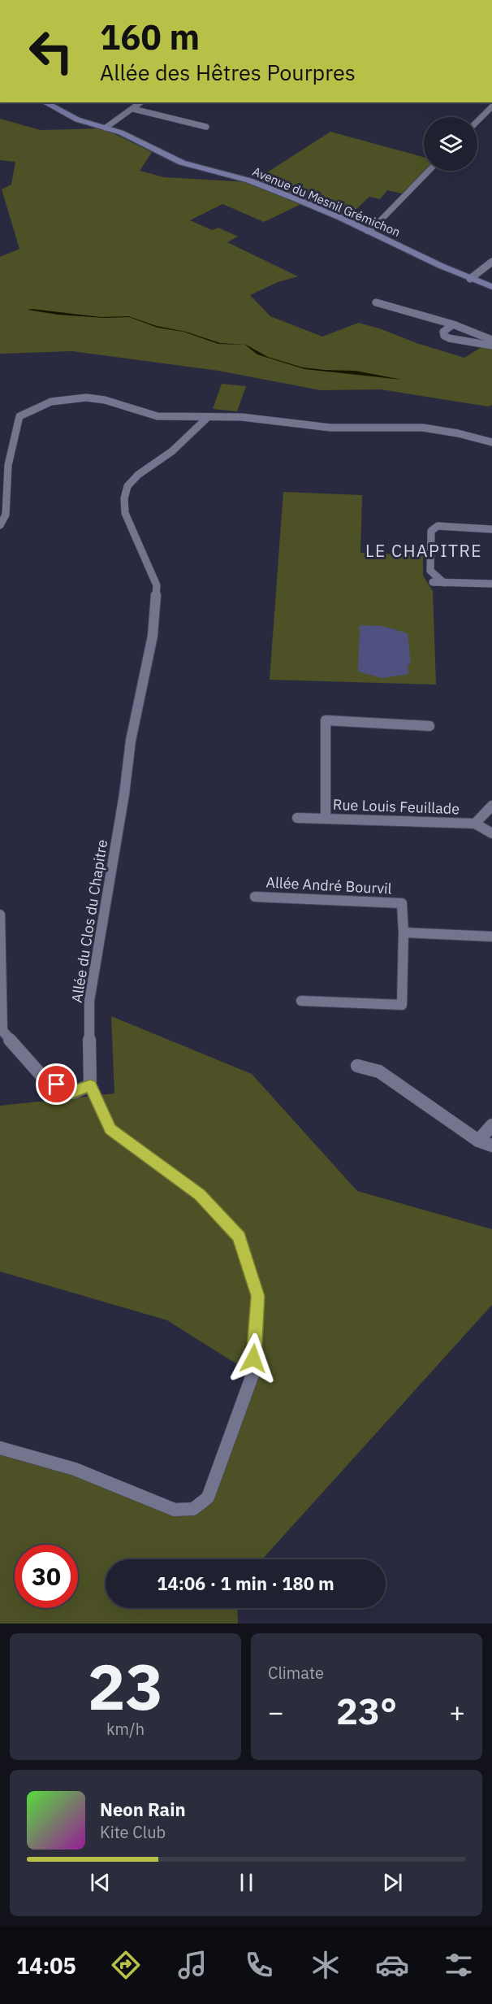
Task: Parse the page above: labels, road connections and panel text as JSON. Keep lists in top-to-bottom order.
{
  "streets": {
    "street": [
      "Avenue du Mesnil Grémichon",
      "Rue Louis Feuillade",
      "Allée André Bourvil",
      "Allée du Clos du Chapitre"
    ]
  },
  "districts": ["LE CHAPITRE"],
  "page": {
    "turn": ["160 m", "Allée des Hêtres Pourpres"],
    "limit": "30",
    "trip": "14:06 · 1 min · 180 m",
    "tile": [
      ["23", "km/h"],
      "Climate"
    ],
    "heat": ["−", "23°", "+"],
    "song": ["Neon Rain", "Kite Club"],
    "tabs": "14:05"
  }
}
